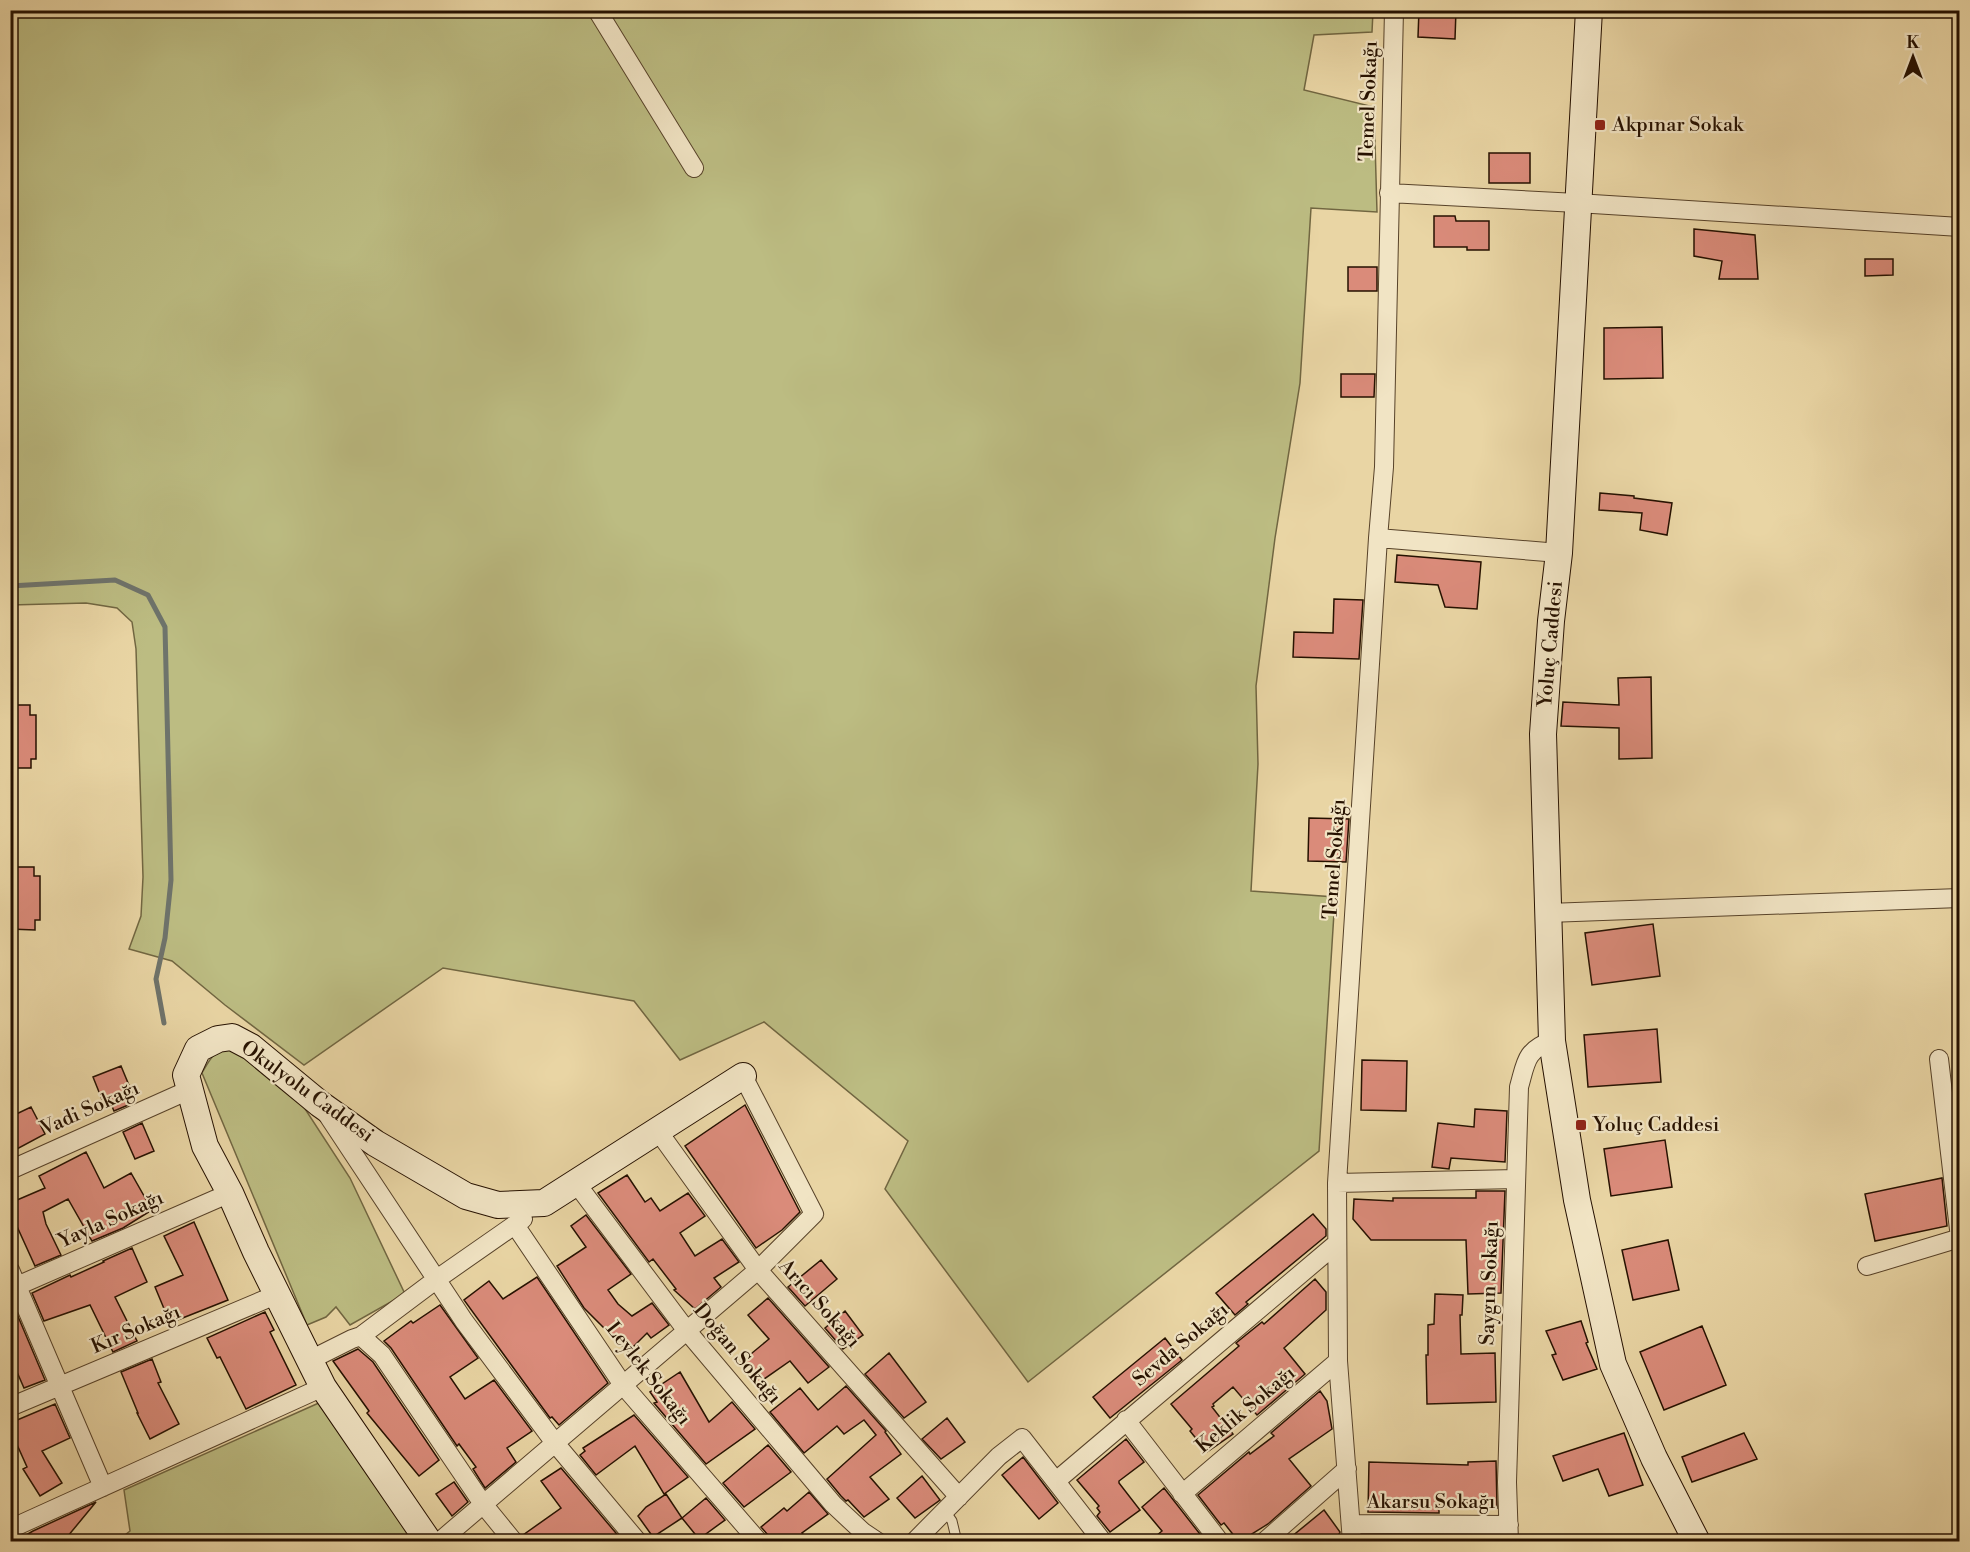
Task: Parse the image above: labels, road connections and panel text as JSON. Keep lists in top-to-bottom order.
{
  "streets": {
    "street": [
      "Temel Sokağı",
      "Yoluç Caddesi",
      "Okulyolu Caddesi",
      "Vadi Sokağı",
      "Yayla Sokağı",
      "Saygın Sokağı",
      "Arıcı Sokağı",
      "Kır Sokağı",
      "Sevda Sokağı",
      "Doğan Sokağı",
      "Leylek Sokağı",
      "Keklik Sokağı",
      "Akarsu Sokağı"
    ]
  },
  "crossings": [
    ["Temel Sokağı", "Sevda Sokağı"],
    ["Temel Sokağı", "Keklik Sokağı"],
    ["Temel Sokağı", "Akarsu Sokağı"],
    ["Yoluç Caddesi", "Saygın Sokağı"],
    ["Okulyolu Caddesi", "Vadi Sokağı"],
    ["Okulyolu Caddesi", "Yayla Sokağı"],
    ["Okulyolu Caddesi", "Arıcı Sokağı"],
    ["Okulyolu Caddesi", "Kır Sokağı"],
    ["Okulyolu Caddesi", "Doğan Sokağı"],
    ["Saygın Sokağı", "Akarsu Sokağı"]
  ],
  "places": {
    "transit": ["Akpınar Sokak", "Yoluç Caddesi"]
  },
  "north": "top"
}
